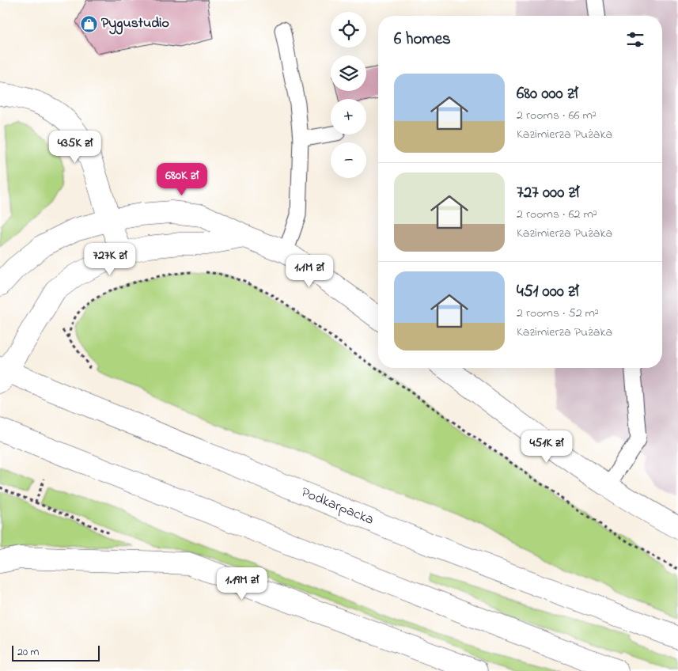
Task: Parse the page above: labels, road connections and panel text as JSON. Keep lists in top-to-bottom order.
{
  "streets": {
    "street": ["Podkarpacka"]
  },
  "places": {
    "shop": ["Pygustudio"]
  },
  "scale_bar": "20 m",
  "page": {
    "map_buttons": ["+", "−"],
    "heading": "6 homes",
    "list": [
      {
        "name": "680 000 zł",
        "note": "2 rooms · 66 m² · Kazimierza Pużaka"
      },
      {
        "name": "727 000 zł",
        "note": "2 rooms · 62 m² · Kazimierza Pużaka"
      },
      {
        "name": "451 000 zł",
        "note": "2 rooms · 52 m² · Kazimierza Pużaka"
      }
    ],
    "price": [
      "435K zł",
      "680K zł",
      "727K zł",
      "1.1M zł",
      "451K zł",
      "1.19M zł"
    ],
    "scale": "20 m"
  }
}
